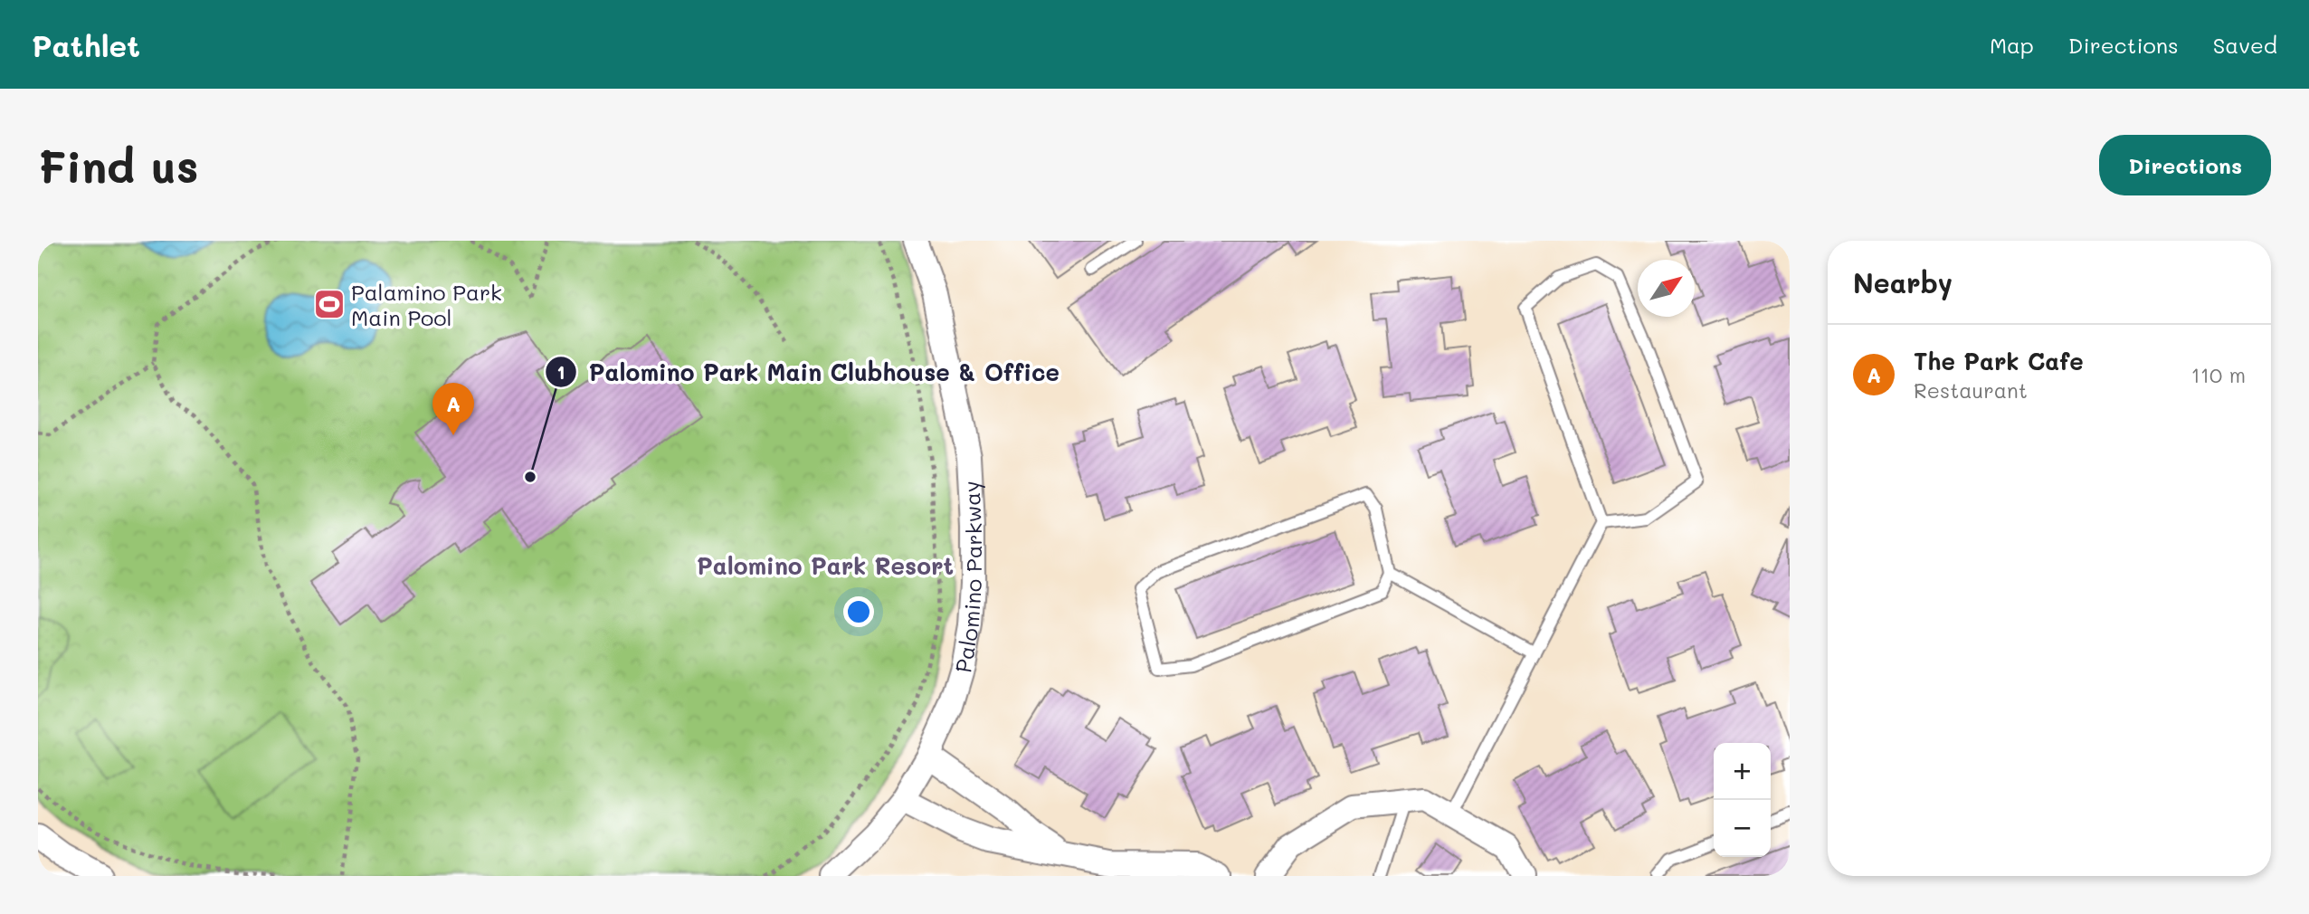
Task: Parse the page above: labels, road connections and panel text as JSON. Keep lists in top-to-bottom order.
{
  "streets": {
    "street": ["Palomino Parkway"]
  },
  "districts": ["Palomino Park Resort"],
  "places": {
    "sports": ["Palamino Park Main Pool"],
    "other": ["Palomino Park Main Clubhouse & Office"]
  },
  "north": "top right",
  "page": {
    "header": "Pathlet",
    "nav": ["Map", "Directions", "Saved"],
    "buttons": "Directions",
    "title": "Find us",
    "heading": "Nearby",
    "list": [
      {
        "mark": "A",
        "name": "The Park Cafe",
        "note": "Restaurant",
        "value": "110 m"
      }
    ],
    "pins": "A",
    "map_buttons": ["+", "−"]
  }
}
